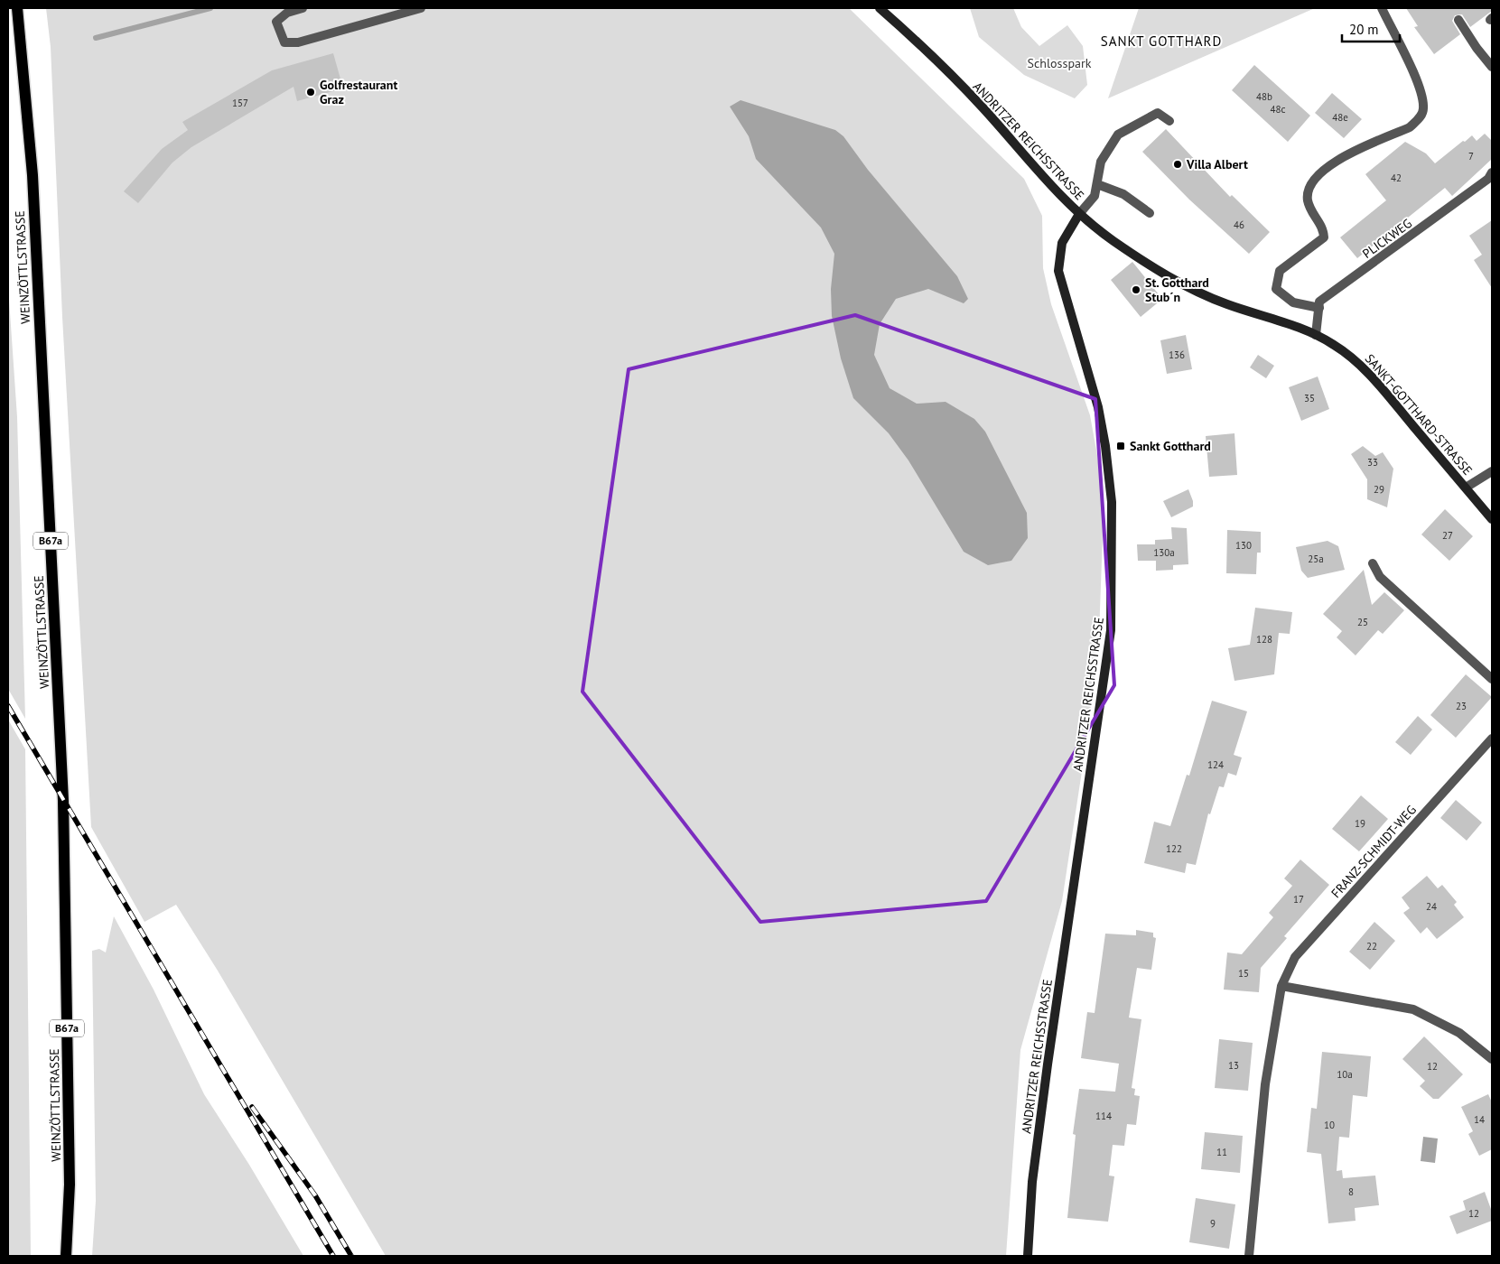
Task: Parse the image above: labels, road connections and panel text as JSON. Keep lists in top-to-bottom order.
{
  "streets": {
    "main road": ["WEINZÖTTLSTRASSE", "B67a"],
    "street": [
      "ANDRITZER REICHSSTRASSE",
      "PLICKWEG",
      "SANKT-GOTTHARD-STRASSE",
      "FRANZ-SCHMIDT-WEG"
    ]
  },
  "crossings": [
    ["ANDRITZER REICHSSTRASSE", "SANKT-GOTTHARD-STRASSE"]
  ],
  "districts": ["SANKT GOTTHARD"],
  "parks": ["Schlosspark"],
  "places": {
    "other": ["Golfrestaurant Graz", "Villa Albert", "St. Gotthard Stub´n"],
    "transit": ["Sankt Gotthard"]
  },
  "house_numbers": [
    "48b",
    "157",
    "48c",
    "48e",
    "7",
    "42",
    "46",
    "136",
    "35",
    "33",
    "29",
    "27",
    "130",
    "130a",
    "25a",
    "25",
    "128",
    "23",
    "124",
    "19",
    "122",
    "17",
    "24",
    "22",
    "15",
    "13",
    "12",
    "10a",
    "114",
    "14",
    "10",
    "11",
    "8",
    "12",
    "9"
  ],
  "scale_bar": "20 m"
}
